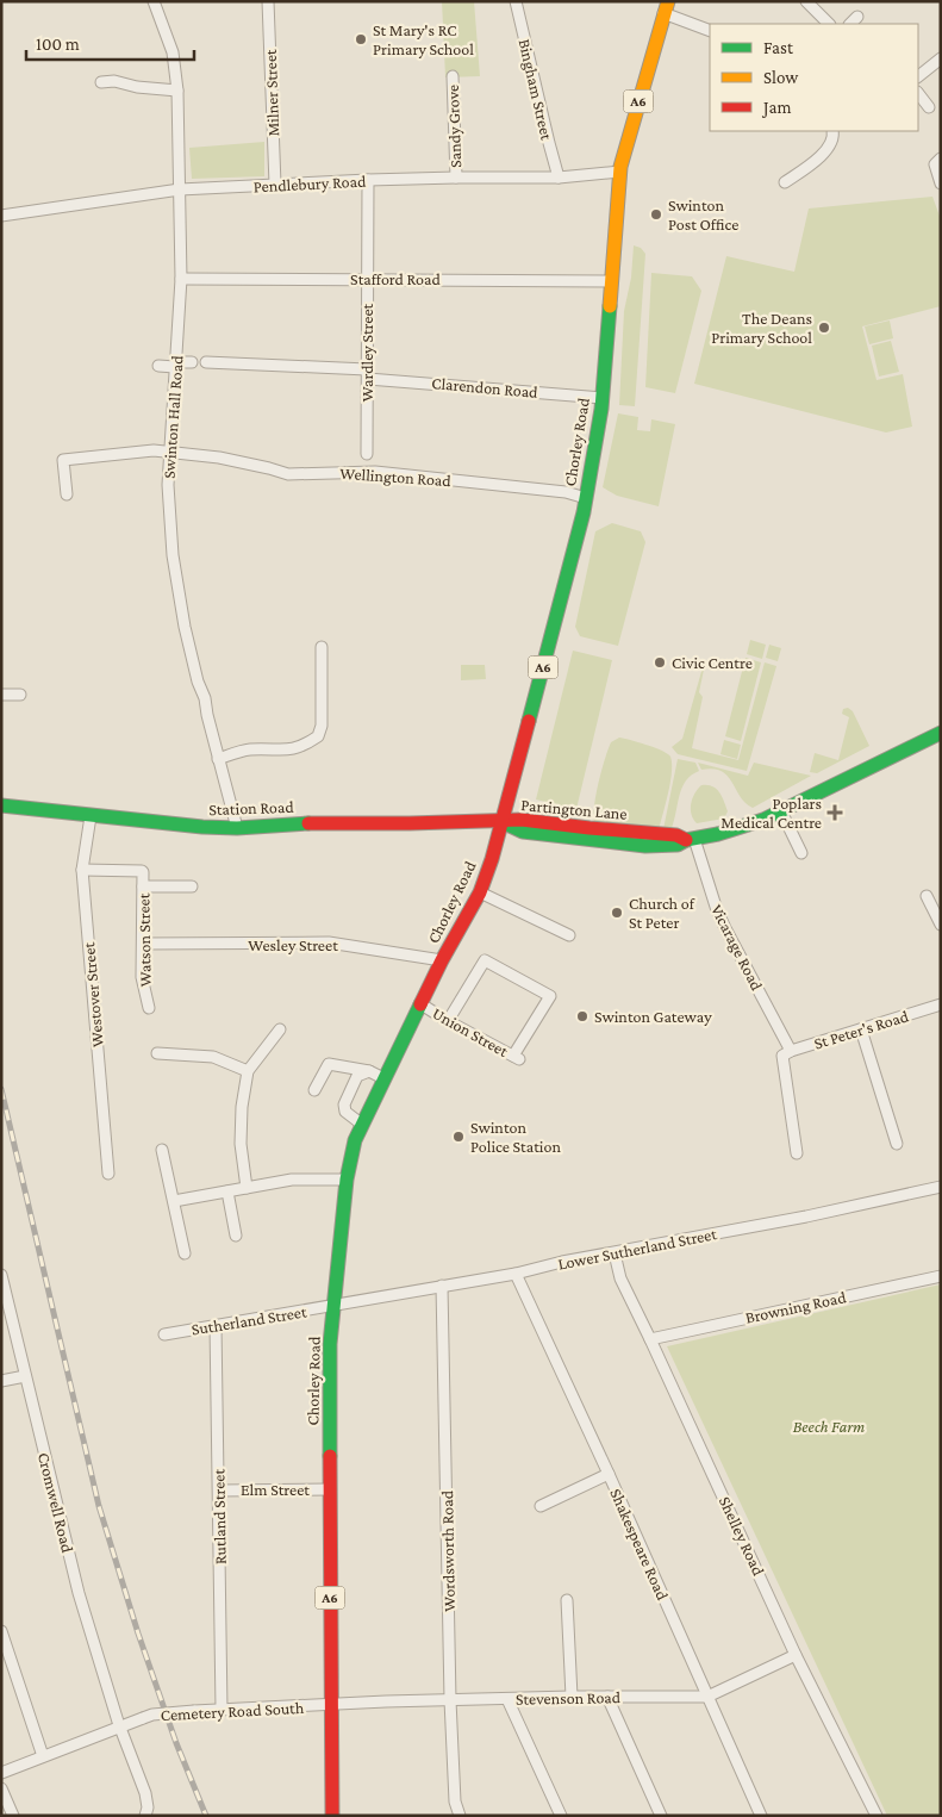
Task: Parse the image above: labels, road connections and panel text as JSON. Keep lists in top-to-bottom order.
{
  "streets": {
    "main road": [
      "A6",
      "Chorley Road",
      "Station Road",
      "Partington Lane"
    ],
    "street": [
      "Bingham Street",
      "Milner Street",
      "Sandy Grove",
      "Pendlebury Road",
      "Stafford Road",
      "Wardley Street",
      "Clarendon Road",
      "Swinton Hall Road",
      "Wellington Road",
      "Watson Street",
      "Wesley Street",
      "Vicarage Road",
      "Westover Street",
      "St Peter's Road",
      "Union Street",
      "Lower Sutherland Street",
      "Browning Road",
      "Sutherland Street",
      "Elm Street",
      "Cromwell Road",
      "Rutland Street",
      "Shelley Road",
      "Shakespeare Road",
      "Wordsworth Road",
      "Stevenson Road",
      "Cemetery Road South"
    ]
  },
  "crossings": [
    ["Bingham Street", "Pendlebury Road"],
    ["Milner Street", "Pendlebury Road"],
    ["Sandy Grove", "Pendlebury Road"],
    ["Pendlebury Road", "Wardley Street"],
    ["Pendlebury Road", "Swinton Hall Road"],
    ["Pendlebury Road", "Chorley Road"],
    ["Stafford Road", "Wardley Street"],
    ["Stafford Road", "Swinton Hall Road"],
    ["Stafford Road", "Chorley Road"],
    ["Wardley Street", "Clarendon Road"],
    ["Clarendon Road", "Chorley Road"],
    ["Swinton Hall Road", "Wellington Road"],
    ["Swinton Hall Road", "Station Road"],
    ["Chorley Road", "Wellington Road"],
    ["Chorley Road", "Station Road"],
    ["Chorley Road", "Partington Lane"],
    ["Chorley Road", "Wesley Street"],
    ["Chorley Road", "Union Street"],
    ["Chorley Road", "Lower Sutherland Street"],
    ["Chorley Road", "Sutherland Street"],
    ["Chorley Road", "Elm Street"],
    ["Chorley Road", "Stevenson Road"],
    ["Chorley Road", "Cemetery Road South"],
    ["Station Road", "Partington Lane"],
    ["Station Road", "Westover Street"],
    ["Partington Lane", "Vicarage Road"],
    ["Watson Street", "Wesley Street"],
    ["Watson Street", "Westover Street"],
    ["Vicarage Road", "St Peter's Road"],
    ["Lower Sutherland Street", "Sutherland Street"],
    ["Lower Sutherland Street", "Shelley Road"],
    ["Lower Sutherland Street", "Shakespeare Road"],
    ["Lower Sutherland Street", "Wordsworth Road"],
    ["Browning Road", "Shelley Road"],
    ["Sutherland Street", "Rutland Street"],
    ["Elm Street", "Rutland Street"],
    ["Cromwell Road", "Cemetery Road South"],
    ["Rutland Street", "Cemetery Road South"],
    ["Shelley Road", "Stevenson Road"],
    ["Shakespeare Road", "Stevenson Road"],
    ["Wordsworth Road", "Stevenson Road"],
    ["Stevenson Road", "Cemetery Road South"]
  ],
  "parks": ["Beech Farm"],
  "places": {
    "other": [
      "St Mary's RC Primary School",
      "Swinton Post Office",
      "The Deans Primary School",
      "Civic Centre",
      "Church of St Peter",
      "Swinton Gateway",
      "Swinton Police Station"
    ],
    "health": ["Poplars Medical Centre"]
  },
  "legend": ["Fast", "Slow", "Jam"],
  "scale_bar": "100 m"
}
